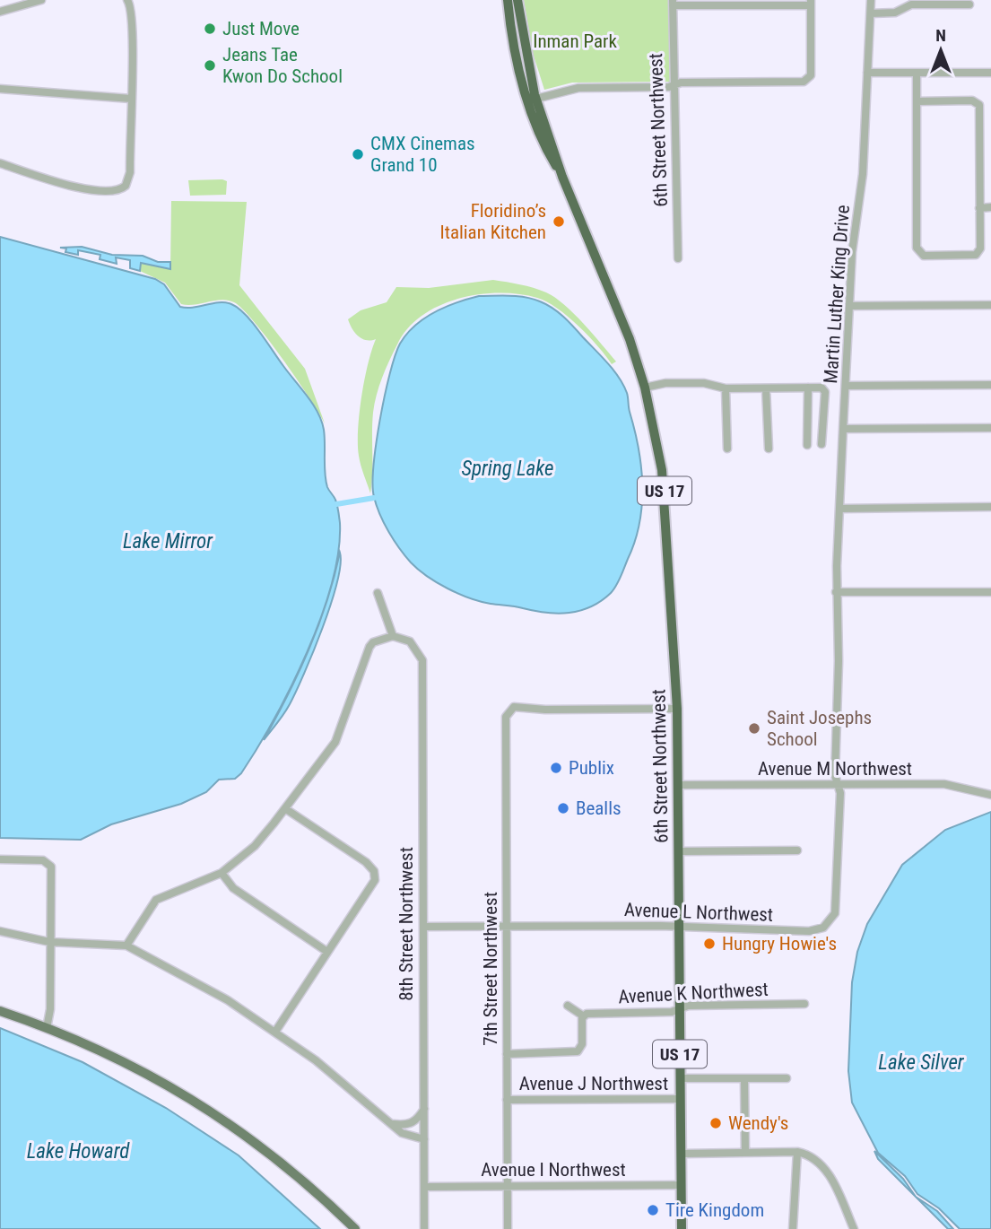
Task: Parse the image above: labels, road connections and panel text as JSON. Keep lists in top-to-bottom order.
{
  "streets": {
    "highway": ["6th Street Northwest", "US 17"],
    "street": [
      "Martin Luther King Drive",
      "Avenue M Northwest",
      "Avenue L Northwest",
      "8th Street Northwest",
      "7th Street Northwest",
      "Avenue K Northwest",
      "Avenue J Northwest",
      "Avenue I Northwest"
    ]
  },
  "crossings": [
    ["6th Street Northwest", "US 17"],
    ["6th Street Northwest", "Avenue M Northwest"],
    ["6th Street Northwest", "Avenue L Northwest"],
    ["6th Street Northwest", "7th Street Northwest"],
    ["6th Street Northwest", "Avenue K Northwest"],
    ["6th Street Northwest", "Avenue J Northwest"],
    ["6th Street Northwest", "Avenue I Northwest"],
    ["Martin Luther King Drive", "Avenue M Northwest"],
    ["Martin Luther King Drive", "Avenue L Northwest"],
    ["Avenue M Northwest", "Avenue L Northwest"],
    ["Avenue L Northwest", "8th Street Northwest"],
    ["Avenue L Northwest", "7th Street Northwest"],
    ["8th Street Northwest", "Avenue I Northwest"],
    ["7th Street Northwest", "Avenue J Northwest"],
    ["7th Street Northwest", "Avenue I Northwest"]
  ],
  "water": [
    "Spring Lake",
    "Lake Mirror",
    "Lake Silver",
    "Lake Howard"
  ],
  "parks": ["Inman Park"],
  "places": [
    "Just Move",
    "Jeans Tae Kwon Do School",
    "CMX Cinemas Grand 10",
    "Floridino’s Italian Kitchen",
    "Saint Josephs School",
    "Publix",
    "Bealls",
    "Hungry Howie's",
    "Wendy's",
    "Tire Kingdom"
  ],
  "north": "top"
}
